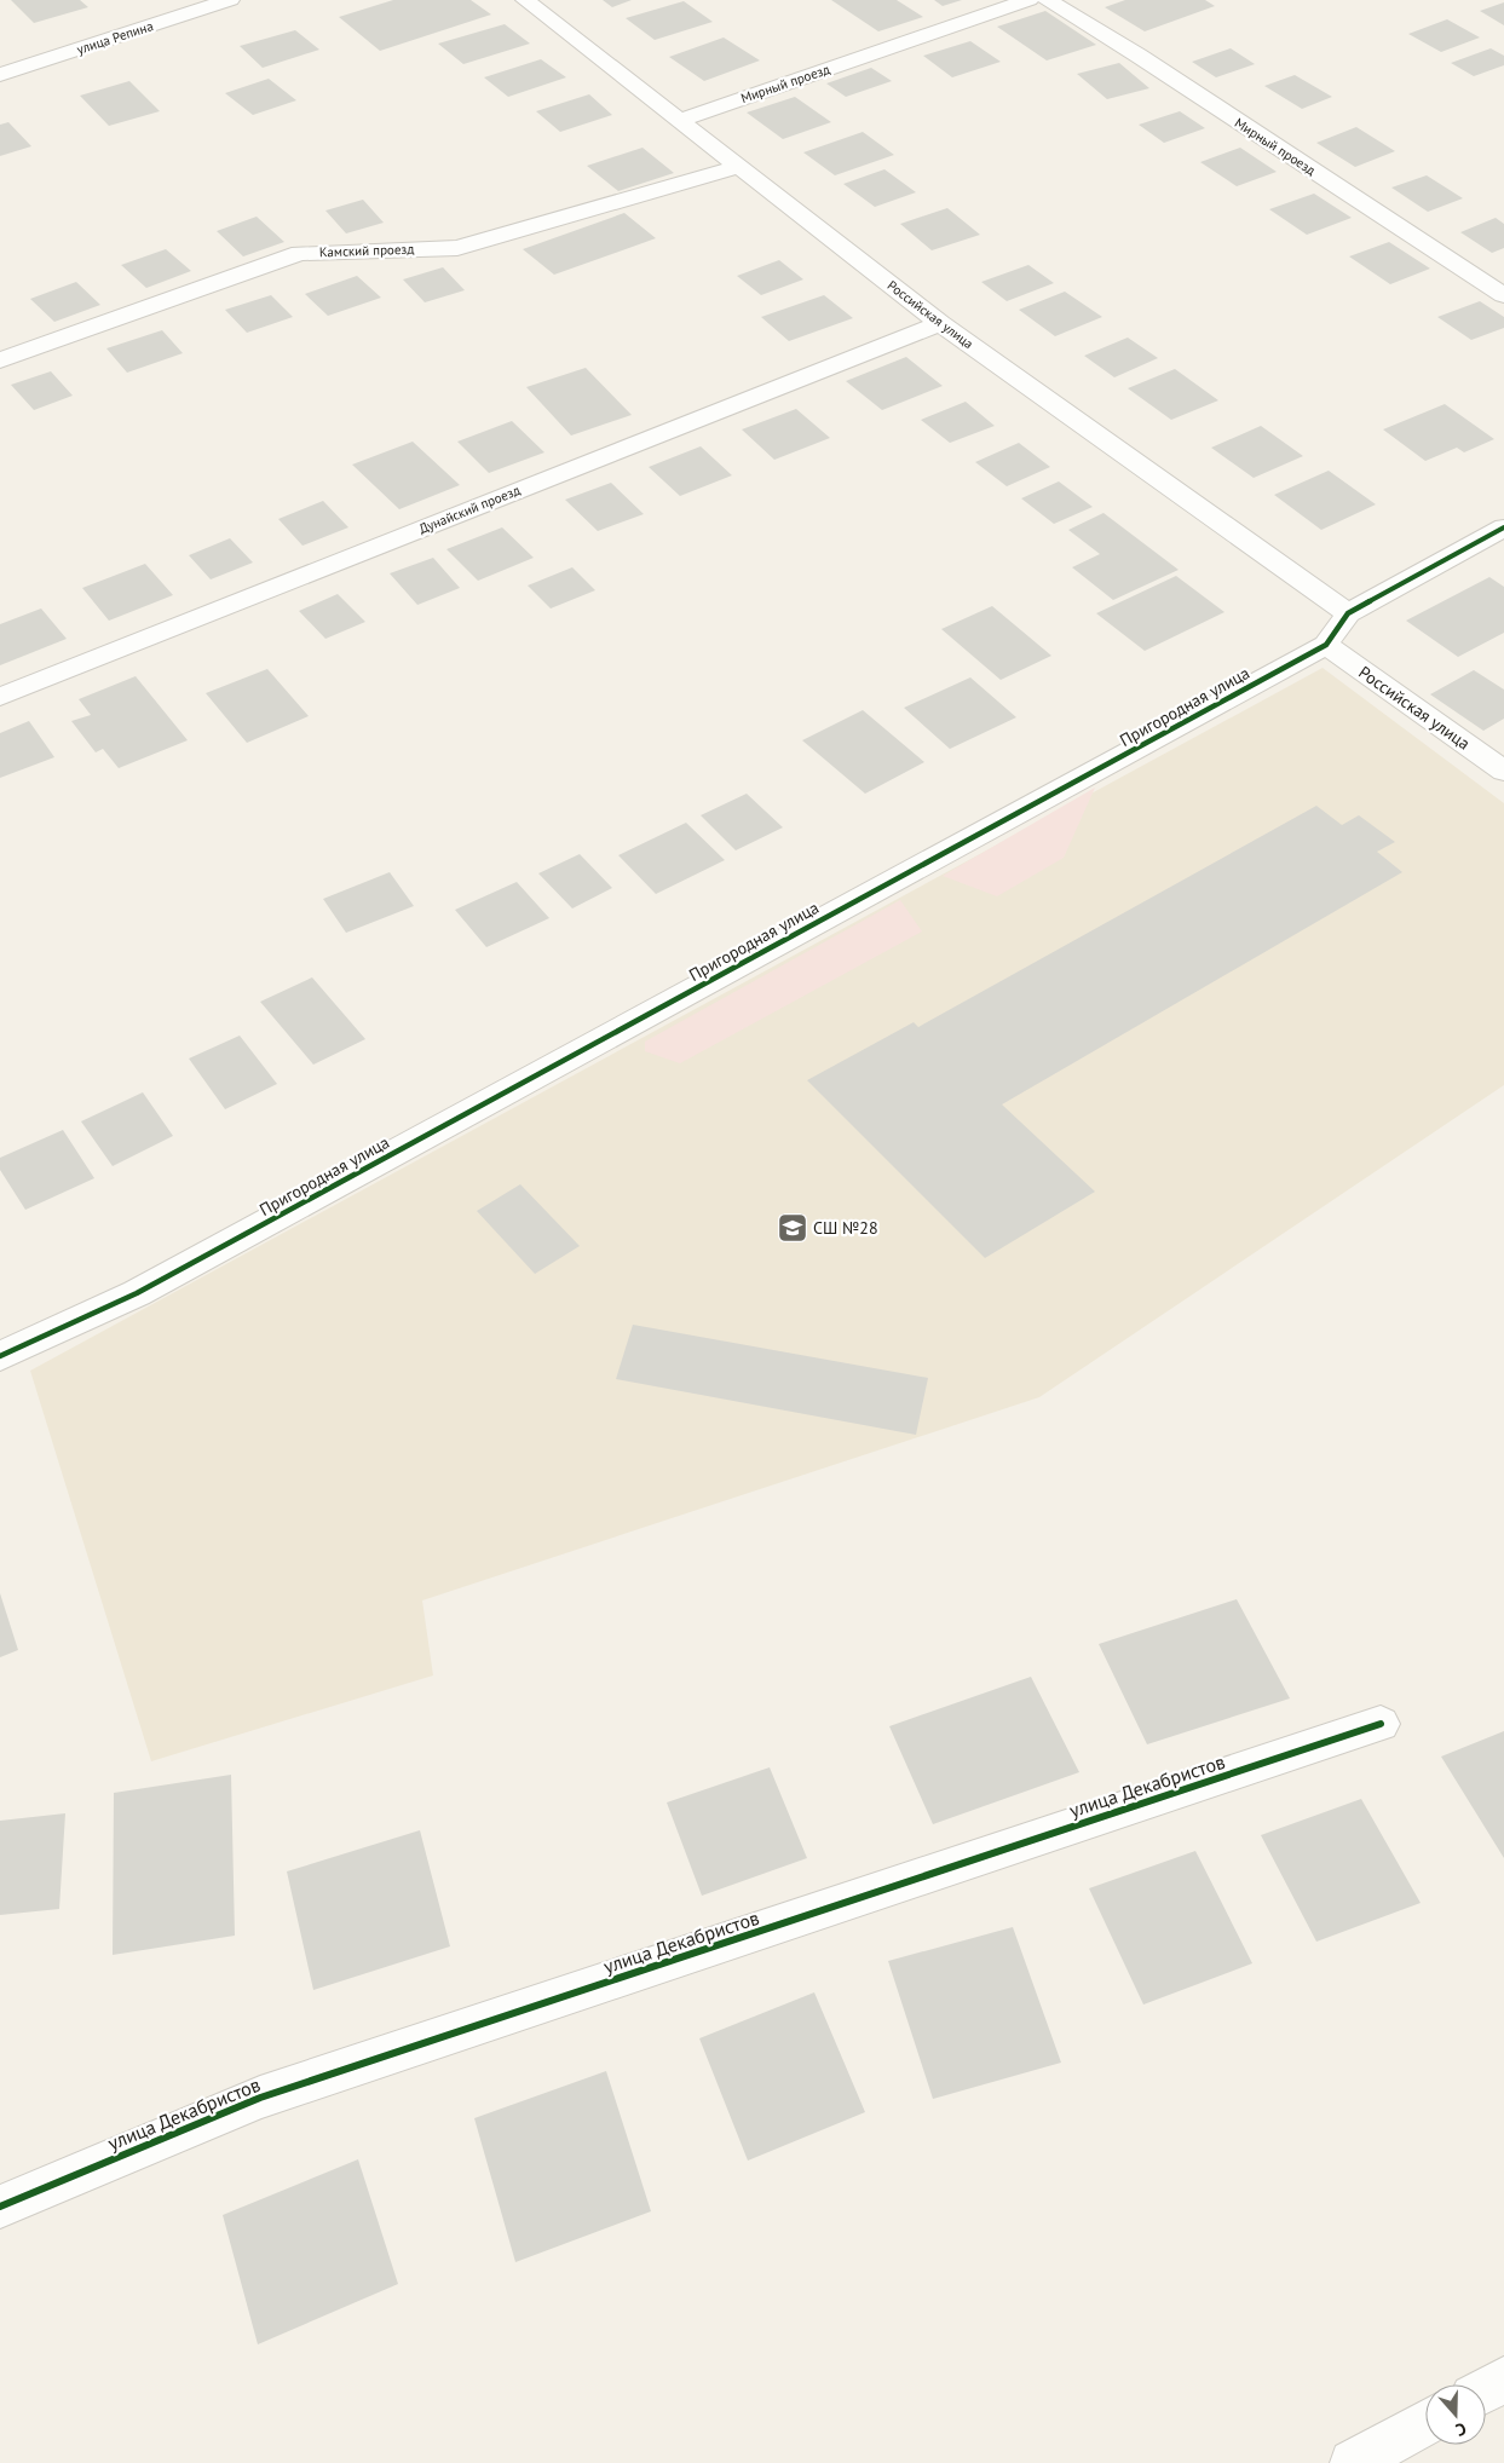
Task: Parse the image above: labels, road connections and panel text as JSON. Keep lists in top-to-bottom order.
{
  "streets": {
    "street": [
      "улица Репина",
      "Мирный проезд",
      "Камский проезд",
      "Российская улица",
      "Дунайский проезд",
      "Пригородная улица",
      "улица Декабристов"
    ]
  },
  "crossings": [
    ["Мирный проезд", "Российская улица"],
    ["Камский проезд", "Российская улица"],
    ["Российская улица", "Дунайский проезд"],
    ["Российская улица", "Пригородная улица"]
  ],
  "places": {
    "school or university": ["СШ №28"]
  },
  "north": "bottom"
}
